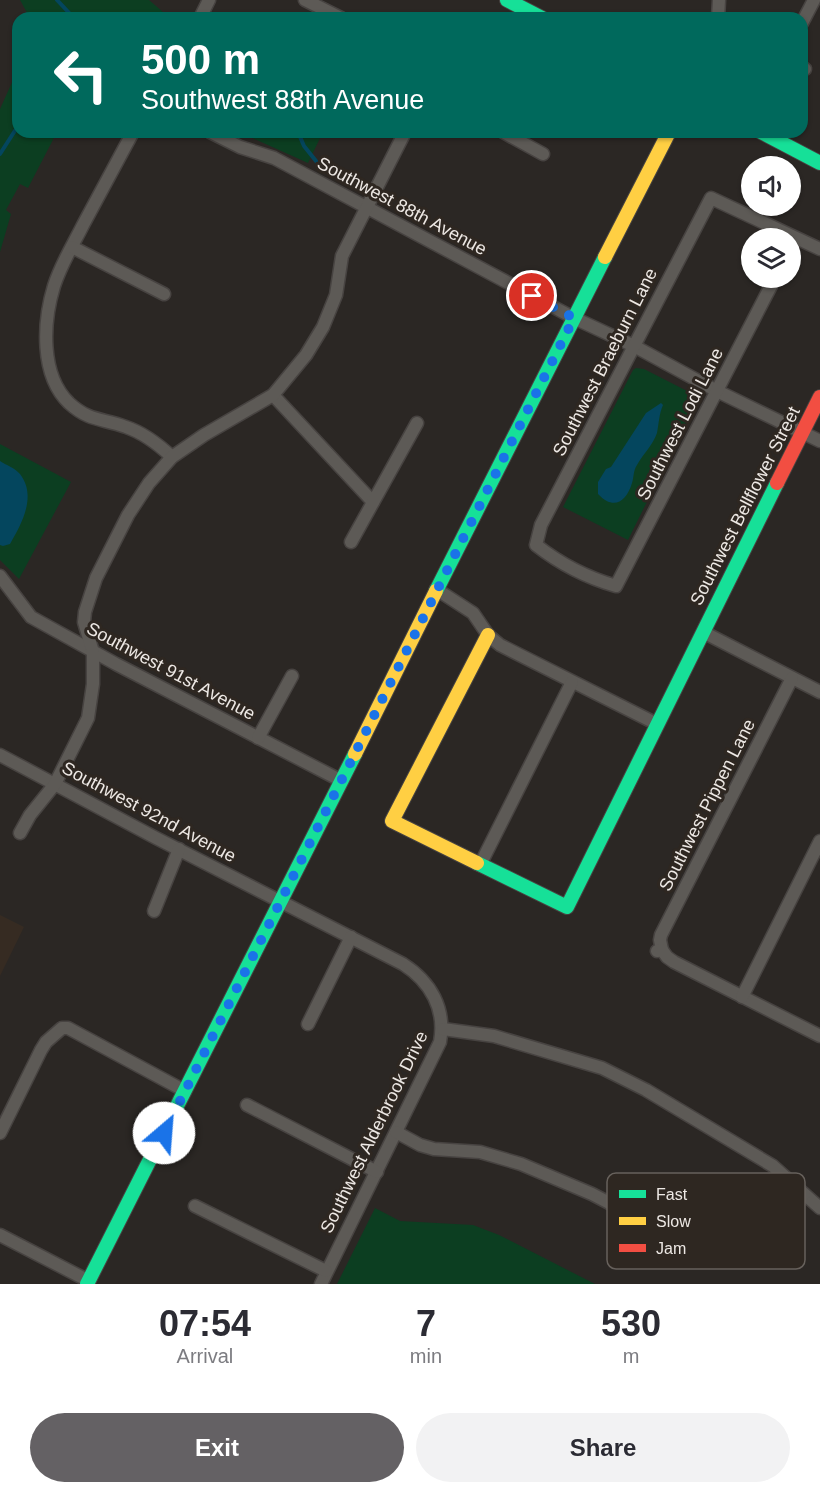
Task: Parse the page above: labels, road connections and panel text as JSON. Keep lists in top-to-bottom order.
{
  "streets": {
    "street": [
      "Southwest 88th Avenue",
      "Southwest Braeburn Lane",
      "Southwest Lodi Lane",
      "Southwest Bellflower Street",
      "Southwest 91st Avenue",
      "Southwest Pippen Lane",
      "Southwest 92nd Avenue",
      "Southwest Alderbrook Drive"
    ]
  },
  "crossings": [
    ["Southwest 88th Avenue", "Southwest Braeburn Lane"],
    ["Southwest 88th Avenue", "Southwest Lodi Lane"],
    ["Southwest 88th Avenue", "Southwest Bellflower Street"],
    ["Southwest Braeburn Lane", "Southwest Lodi Lane"],
    ["Southwest 92nd Avenue", "Southwest Alderbrook Drive"]
  ],
  "legend": ["Fast", "Slow", "Jam"],
  "page": {
    "turn": ["500 m", "Southwest 88th Avenue"],
    "eta": [
      "07:54",
      "Arrival",
      "7",
      "min",
      "530",
      "m"
    ],
    "buttons": ["Exit", "Share"]
  }
}
